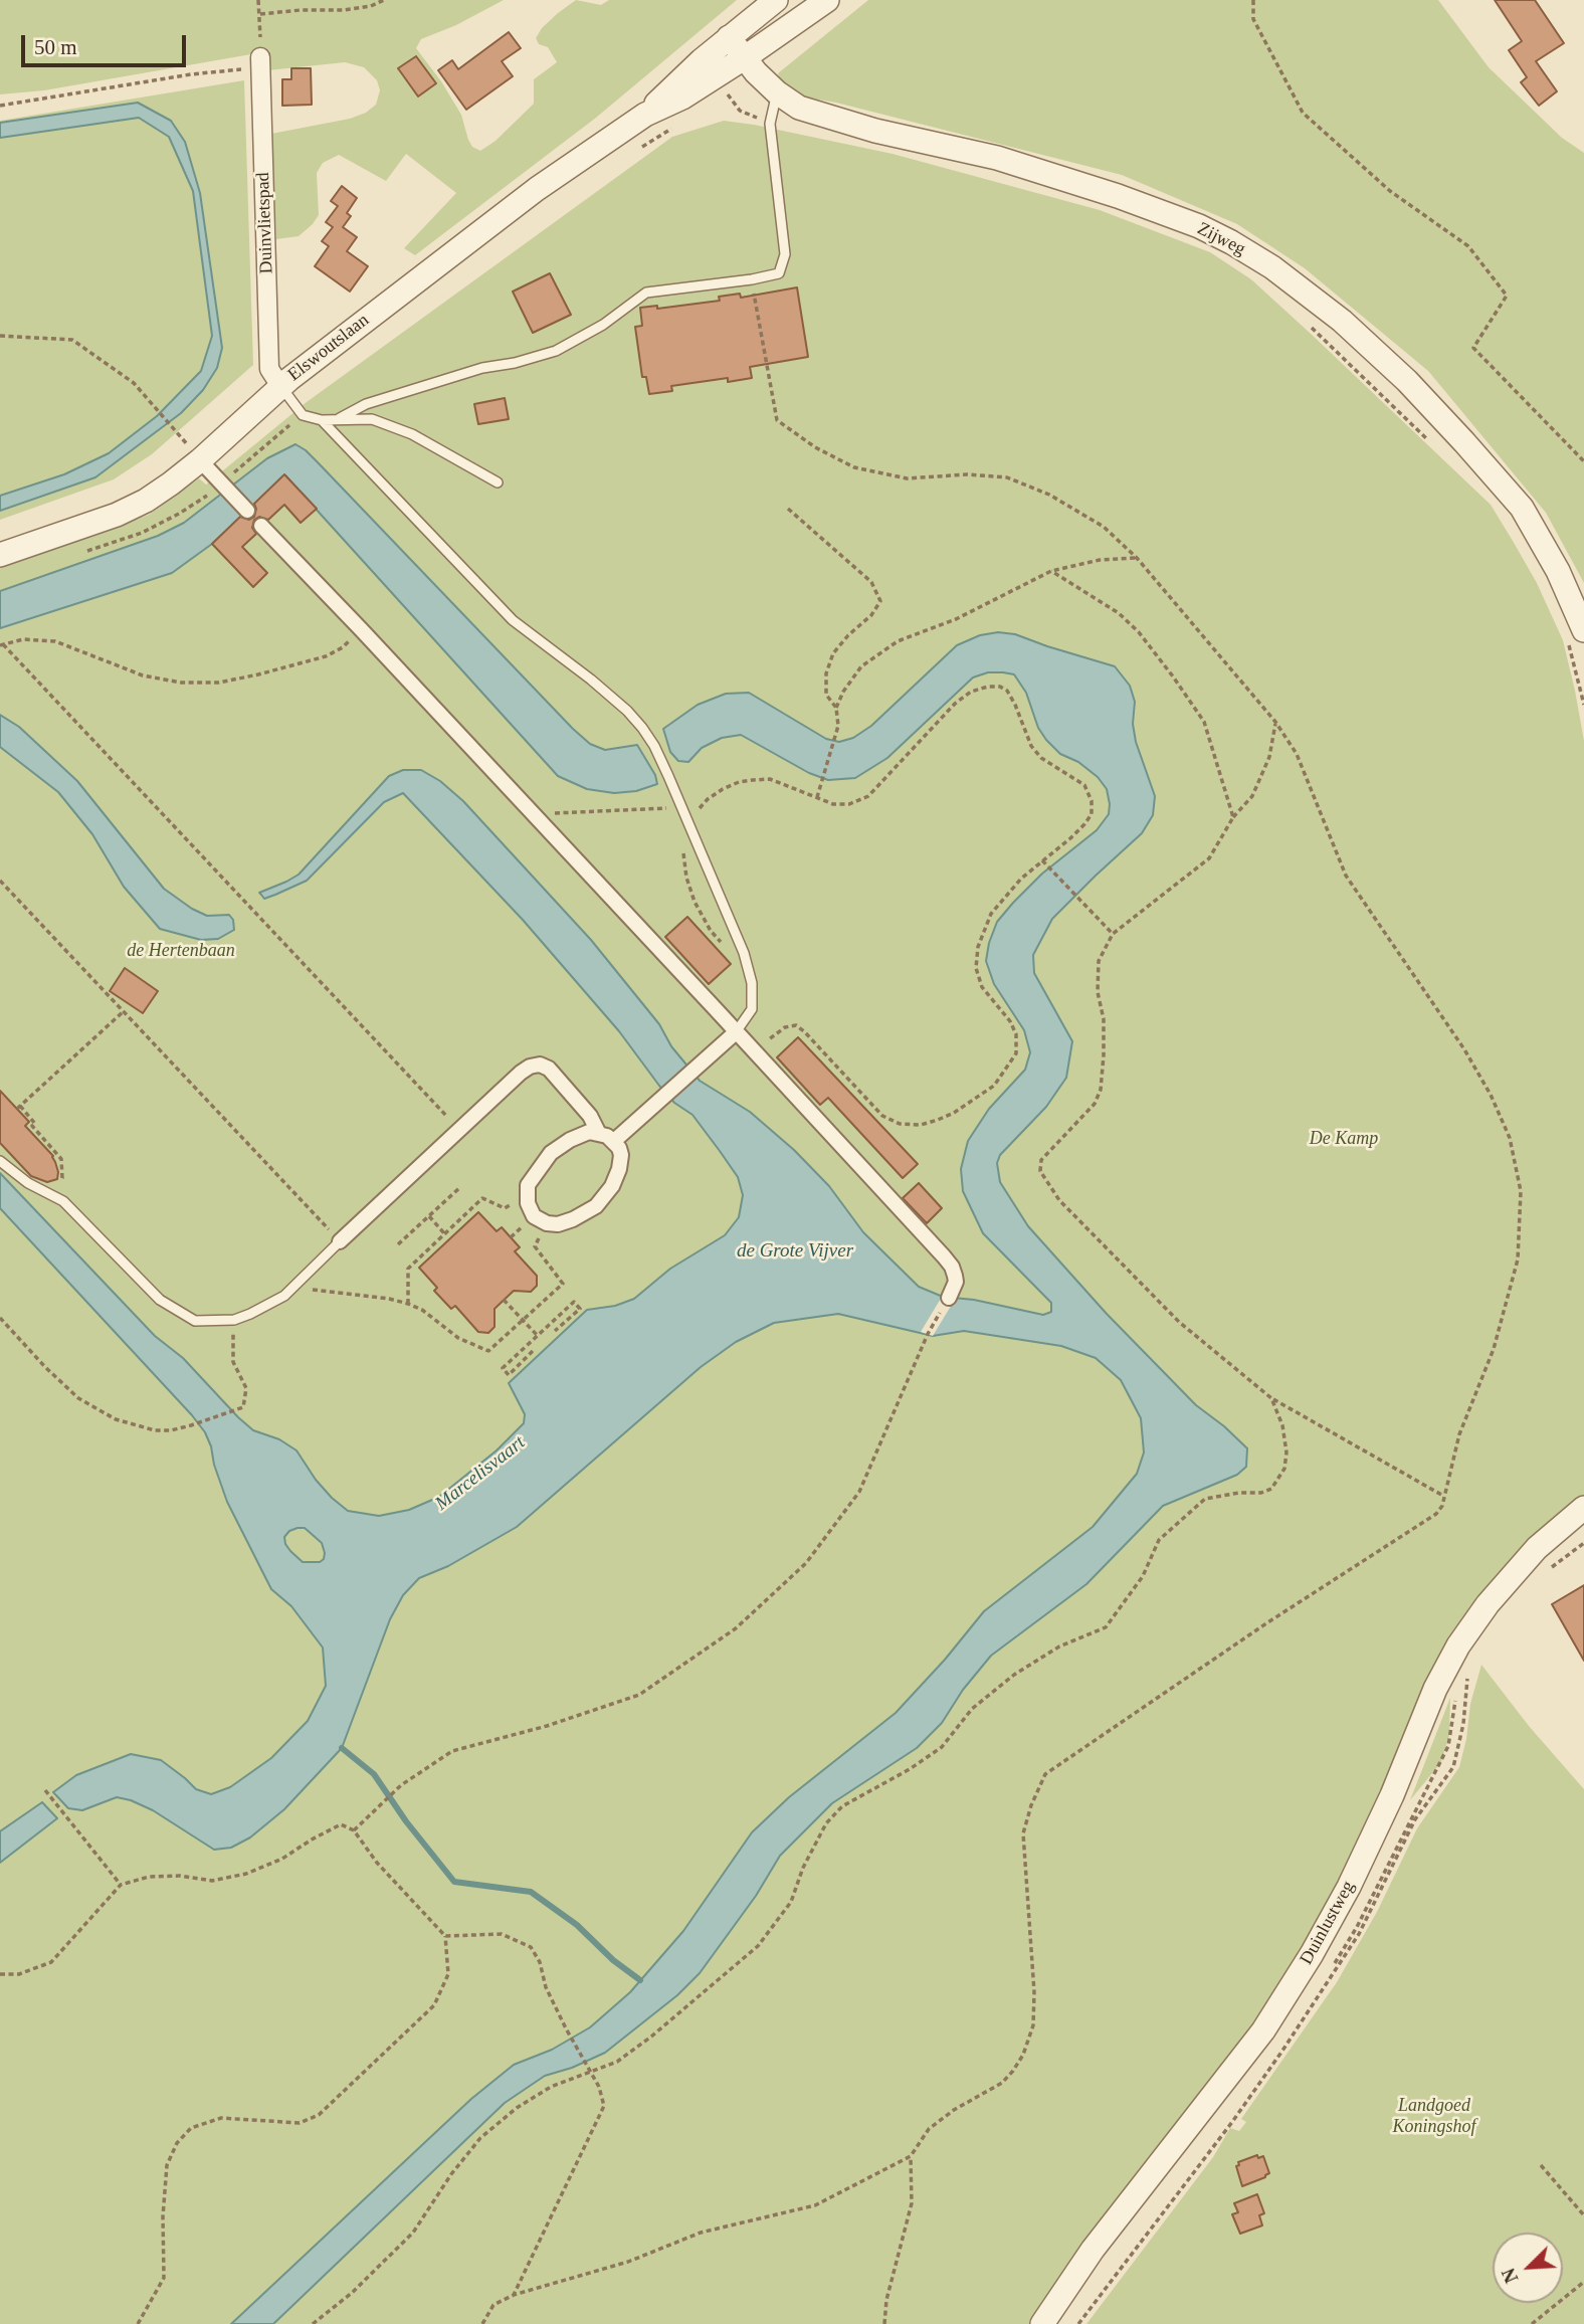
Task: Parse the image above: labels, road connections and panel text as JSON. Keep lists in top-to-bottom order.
{
  "streets": {
    "street": [
      "Duinvlietspad",
      "Zijweg",
      "Elswoutslaan",
      "Duinlustweg"
    ]
  },
  "crossings": [
    ["Duinvlietspad", "Elswoutslaan"],
    ["Zijweg", "Elswoutslaan"]
  ],
  "water": ["de Grote Vijver", "Marcelisvaart"],
  "parks": ["de Hertenbaan", "De Kamp", "Landgoed Koningshof"],
  "scale_bar": "50 m",
  "north": "bottom left"
}
